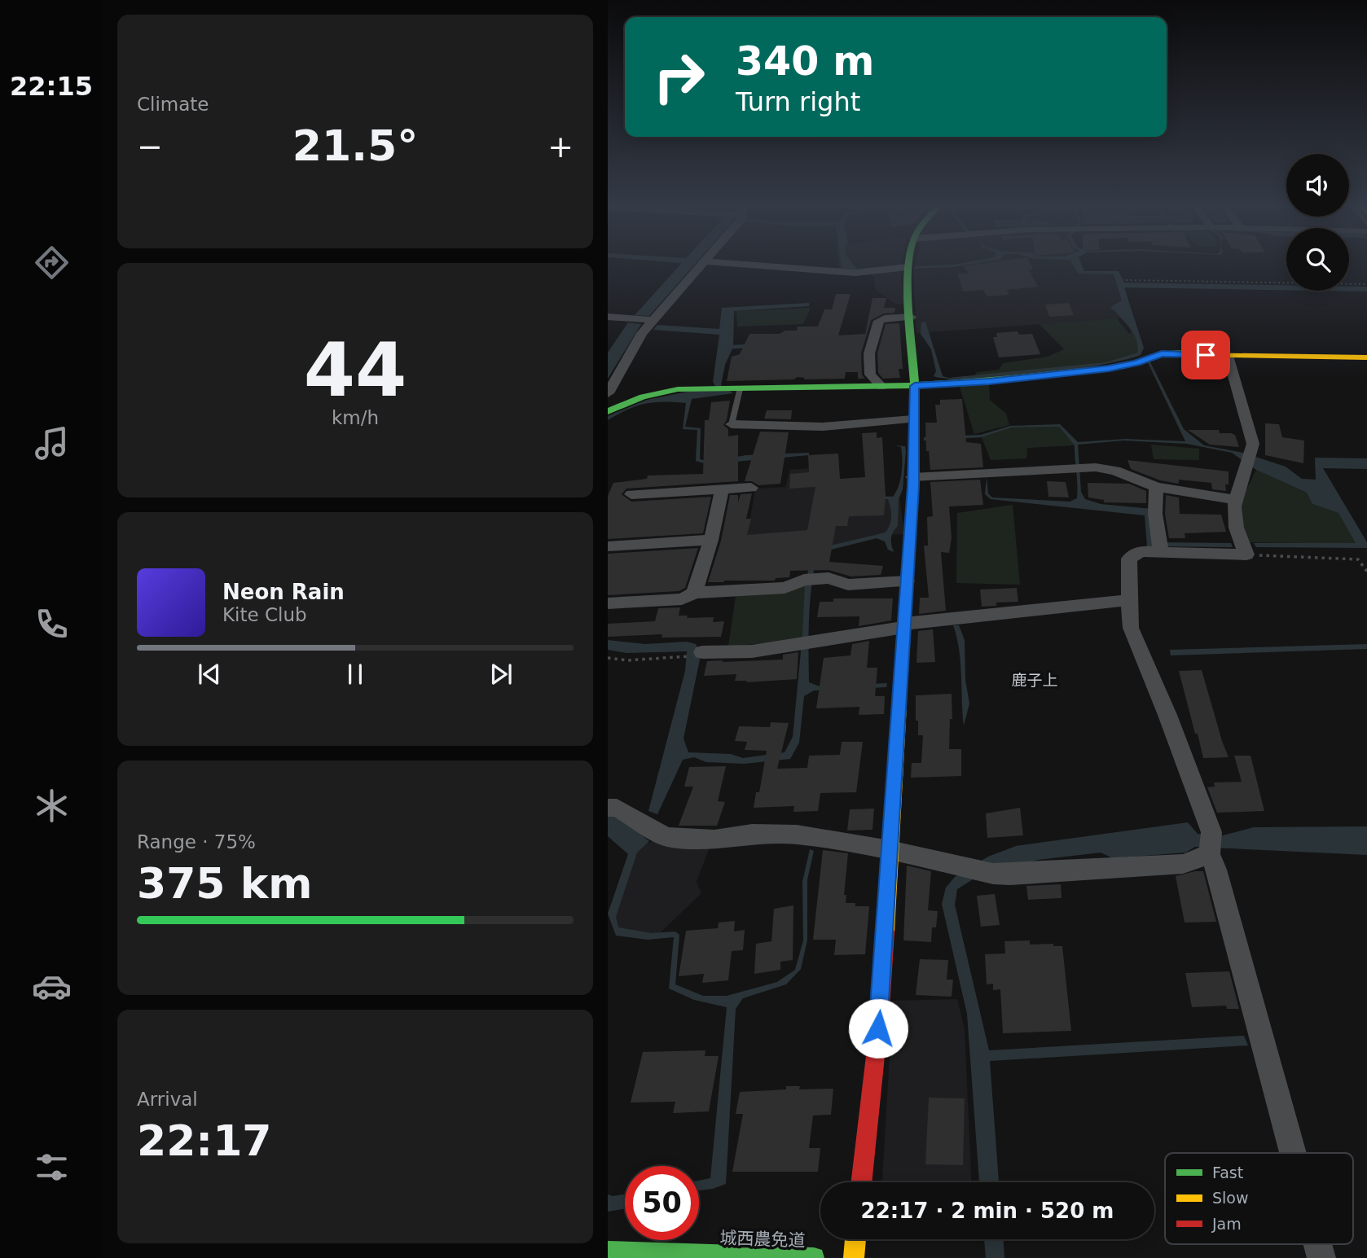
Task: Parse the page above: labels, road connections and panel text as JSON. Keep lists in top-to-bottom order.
{
  "streets": {
    "main road": ["城西農免道"]
  },
  "districts": ["鹿子上"],
  "legend": ["Fast", "Slow", "Jam"],
  "page": {
    "tabs": "22:15",
    "tile": [
      "Climate",
      ["44", "km/h"],
      ["Range · 75%", "375 km"],
      ["Arrival", "22:17"]
    ],
    "turn": ["340 m", "Turn right"],
    "heat": ["−", "21.5°", "+"],
    "song": ["Neon Rain", "Kite Club"],
    "limit": "50",
    "trip": "22:17 · 2 min · 520 m"
  }
}
